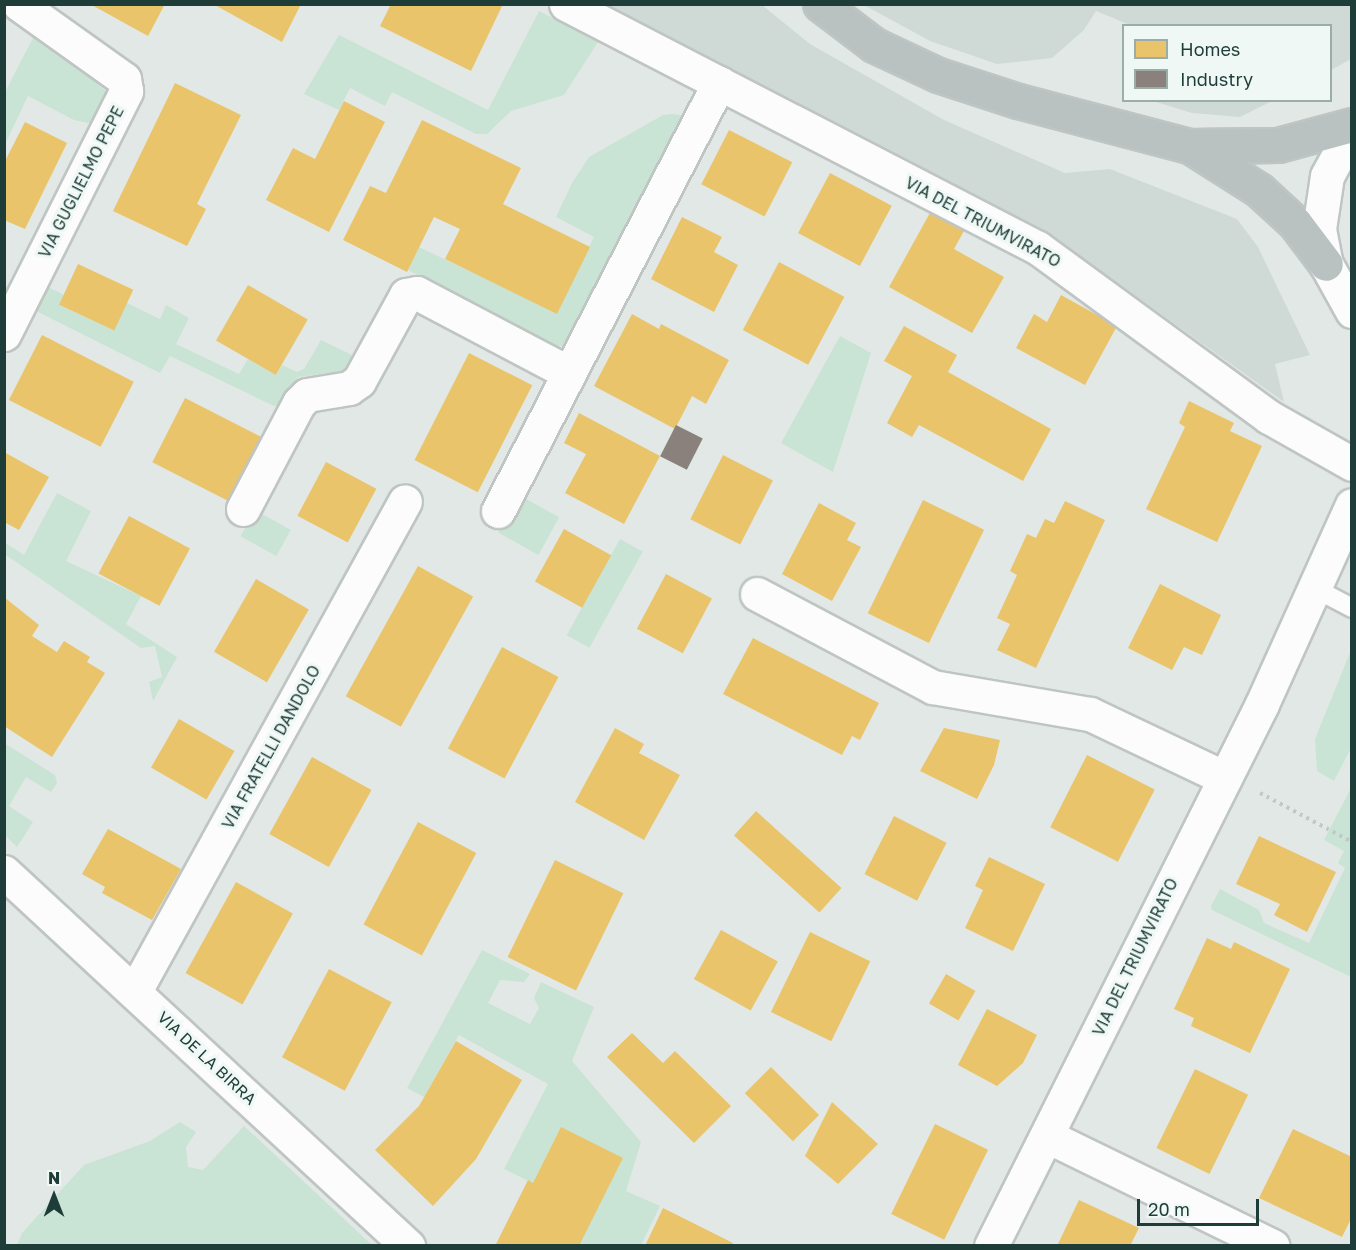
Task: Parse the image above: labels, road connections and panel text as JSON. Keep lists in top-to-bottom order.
{
  "streets": {
    "street": [
      "VIA GUGLIELMO PEPE",
      "VIA DEL TRIUMVIRATO",
      "VIA FRATELLI DANDOLO",
      "VIA DE LA BIRRA"
    ]
  },
  "crossings": [
    ["VIA FRATELLI DANDOLO", "VIA DE LA BIRRA"]
  ],
  "legend": ["Homes", "Industry"],
  "scale_bar": "20 m",
  "north": "top"
}
